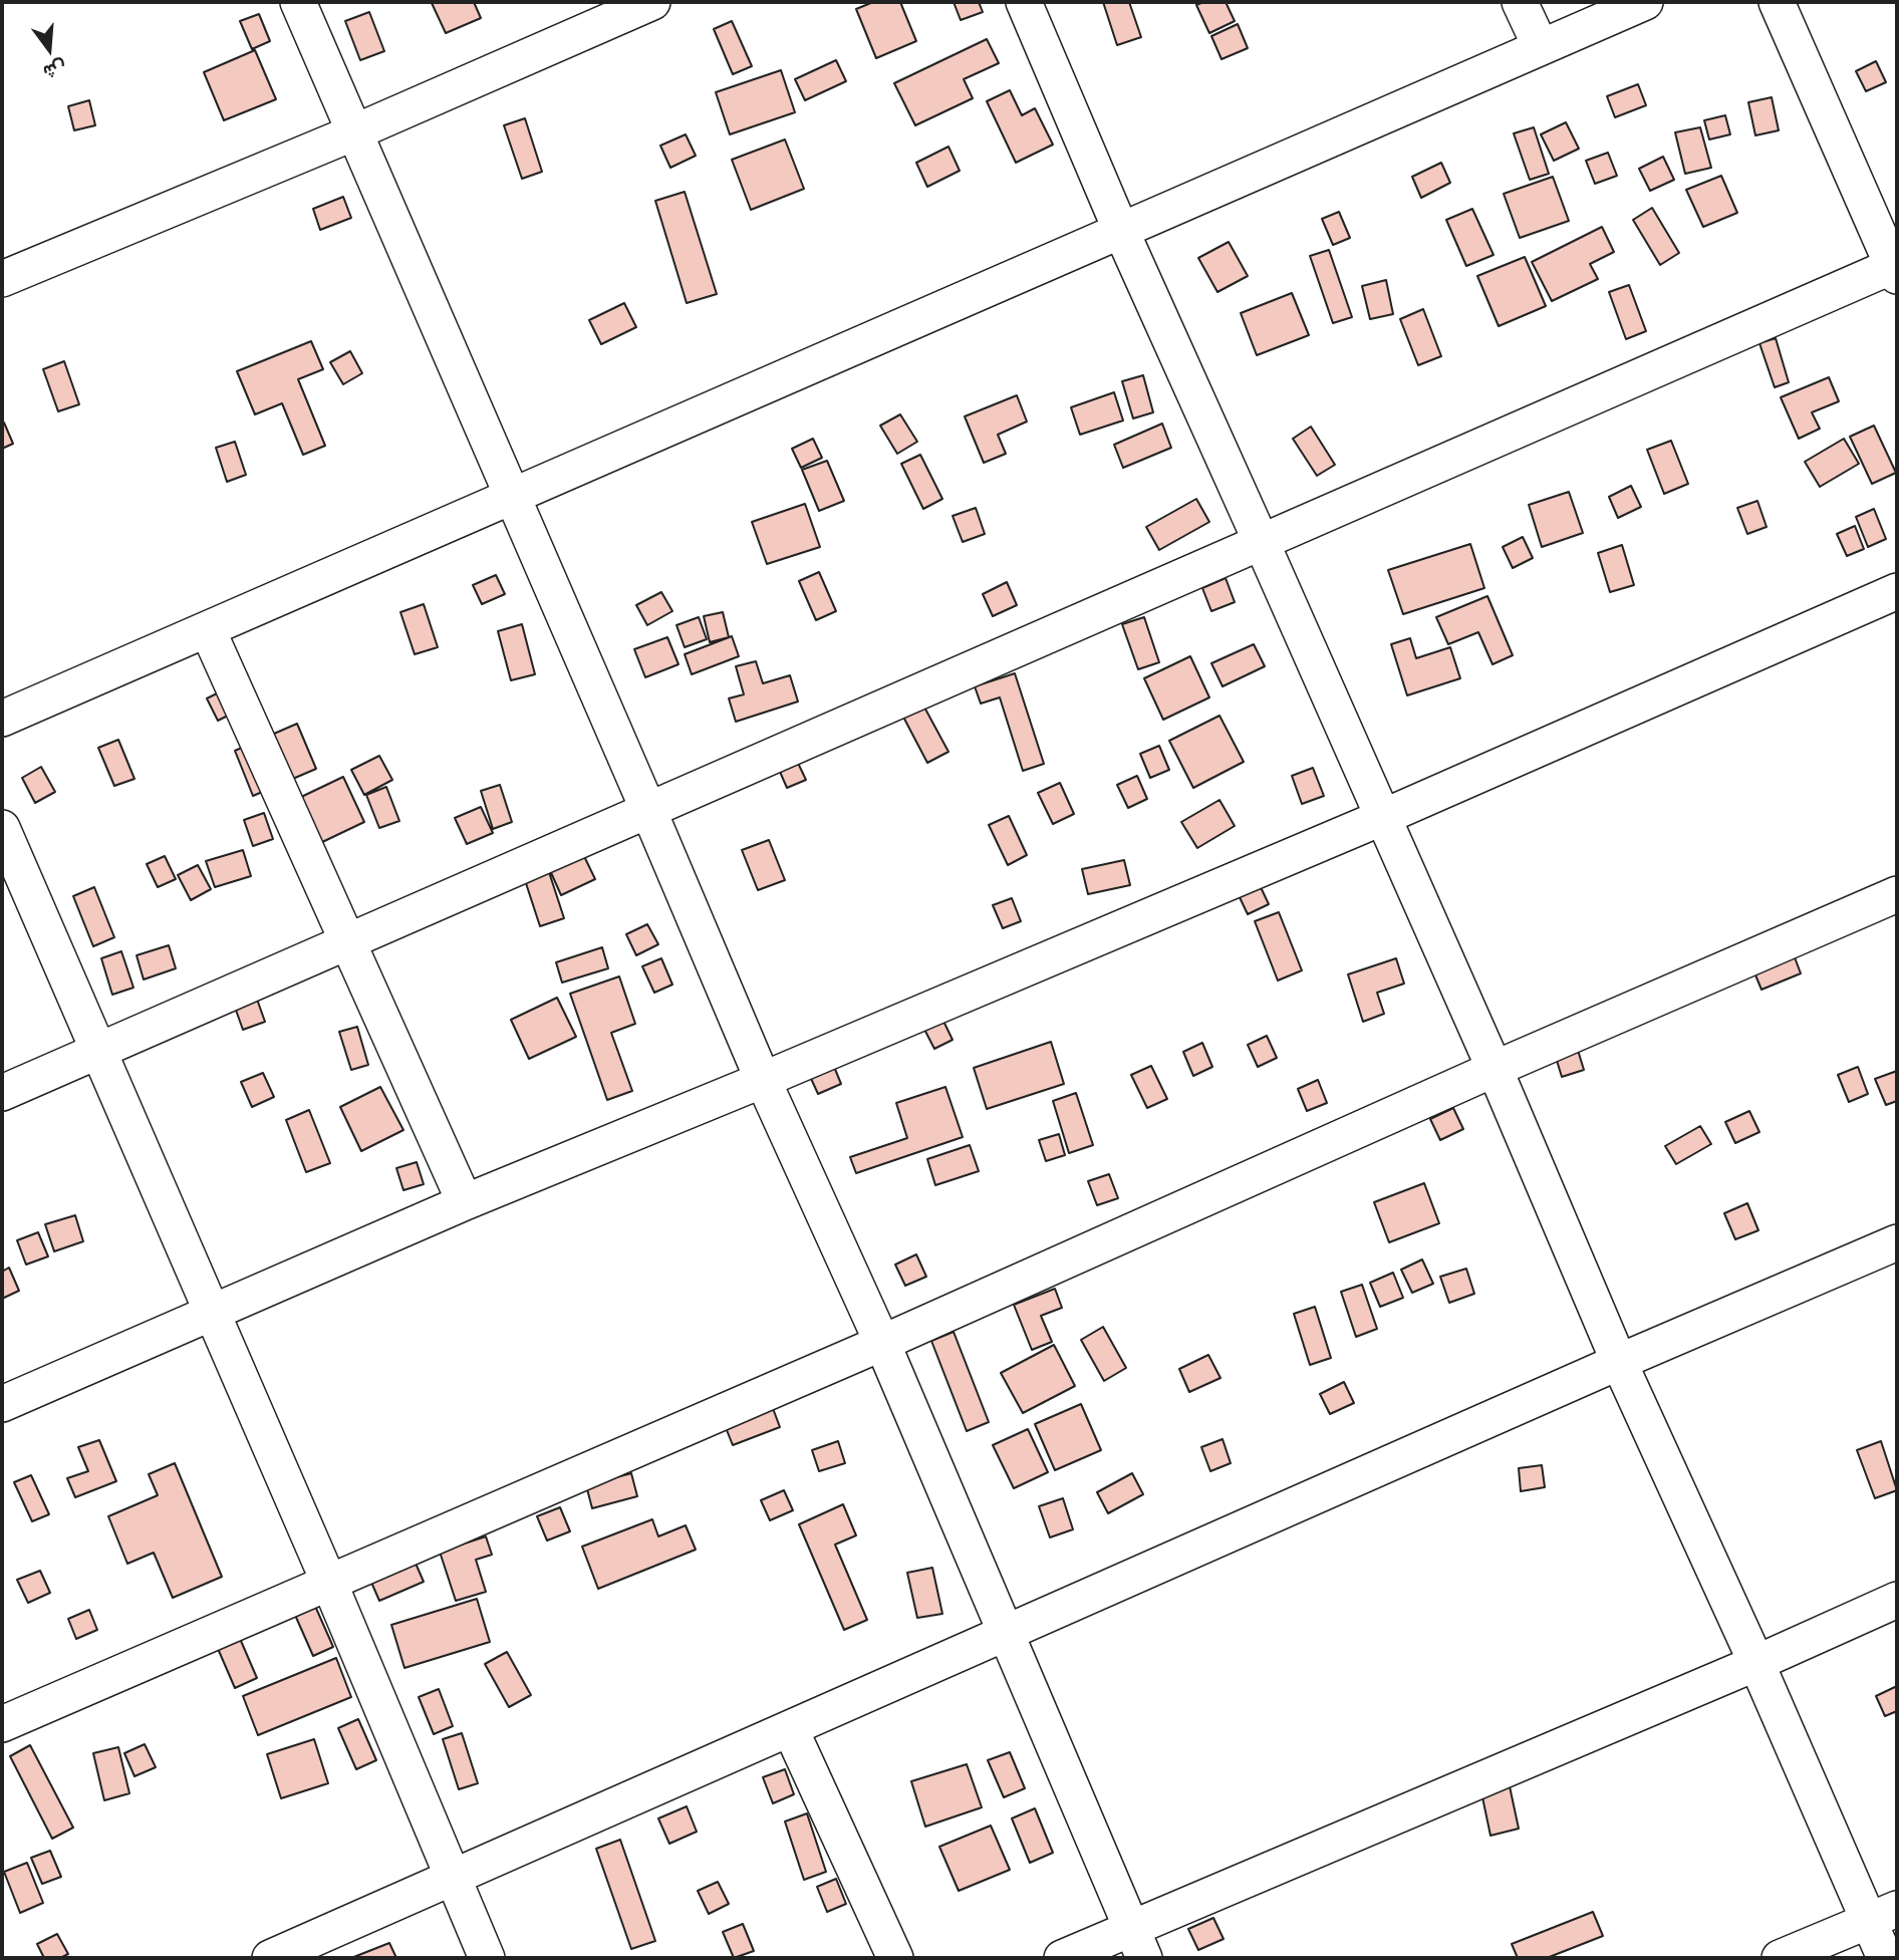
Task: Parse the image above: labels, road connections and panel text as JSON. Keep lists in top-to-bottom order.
{
  "north": "bottom"
}
